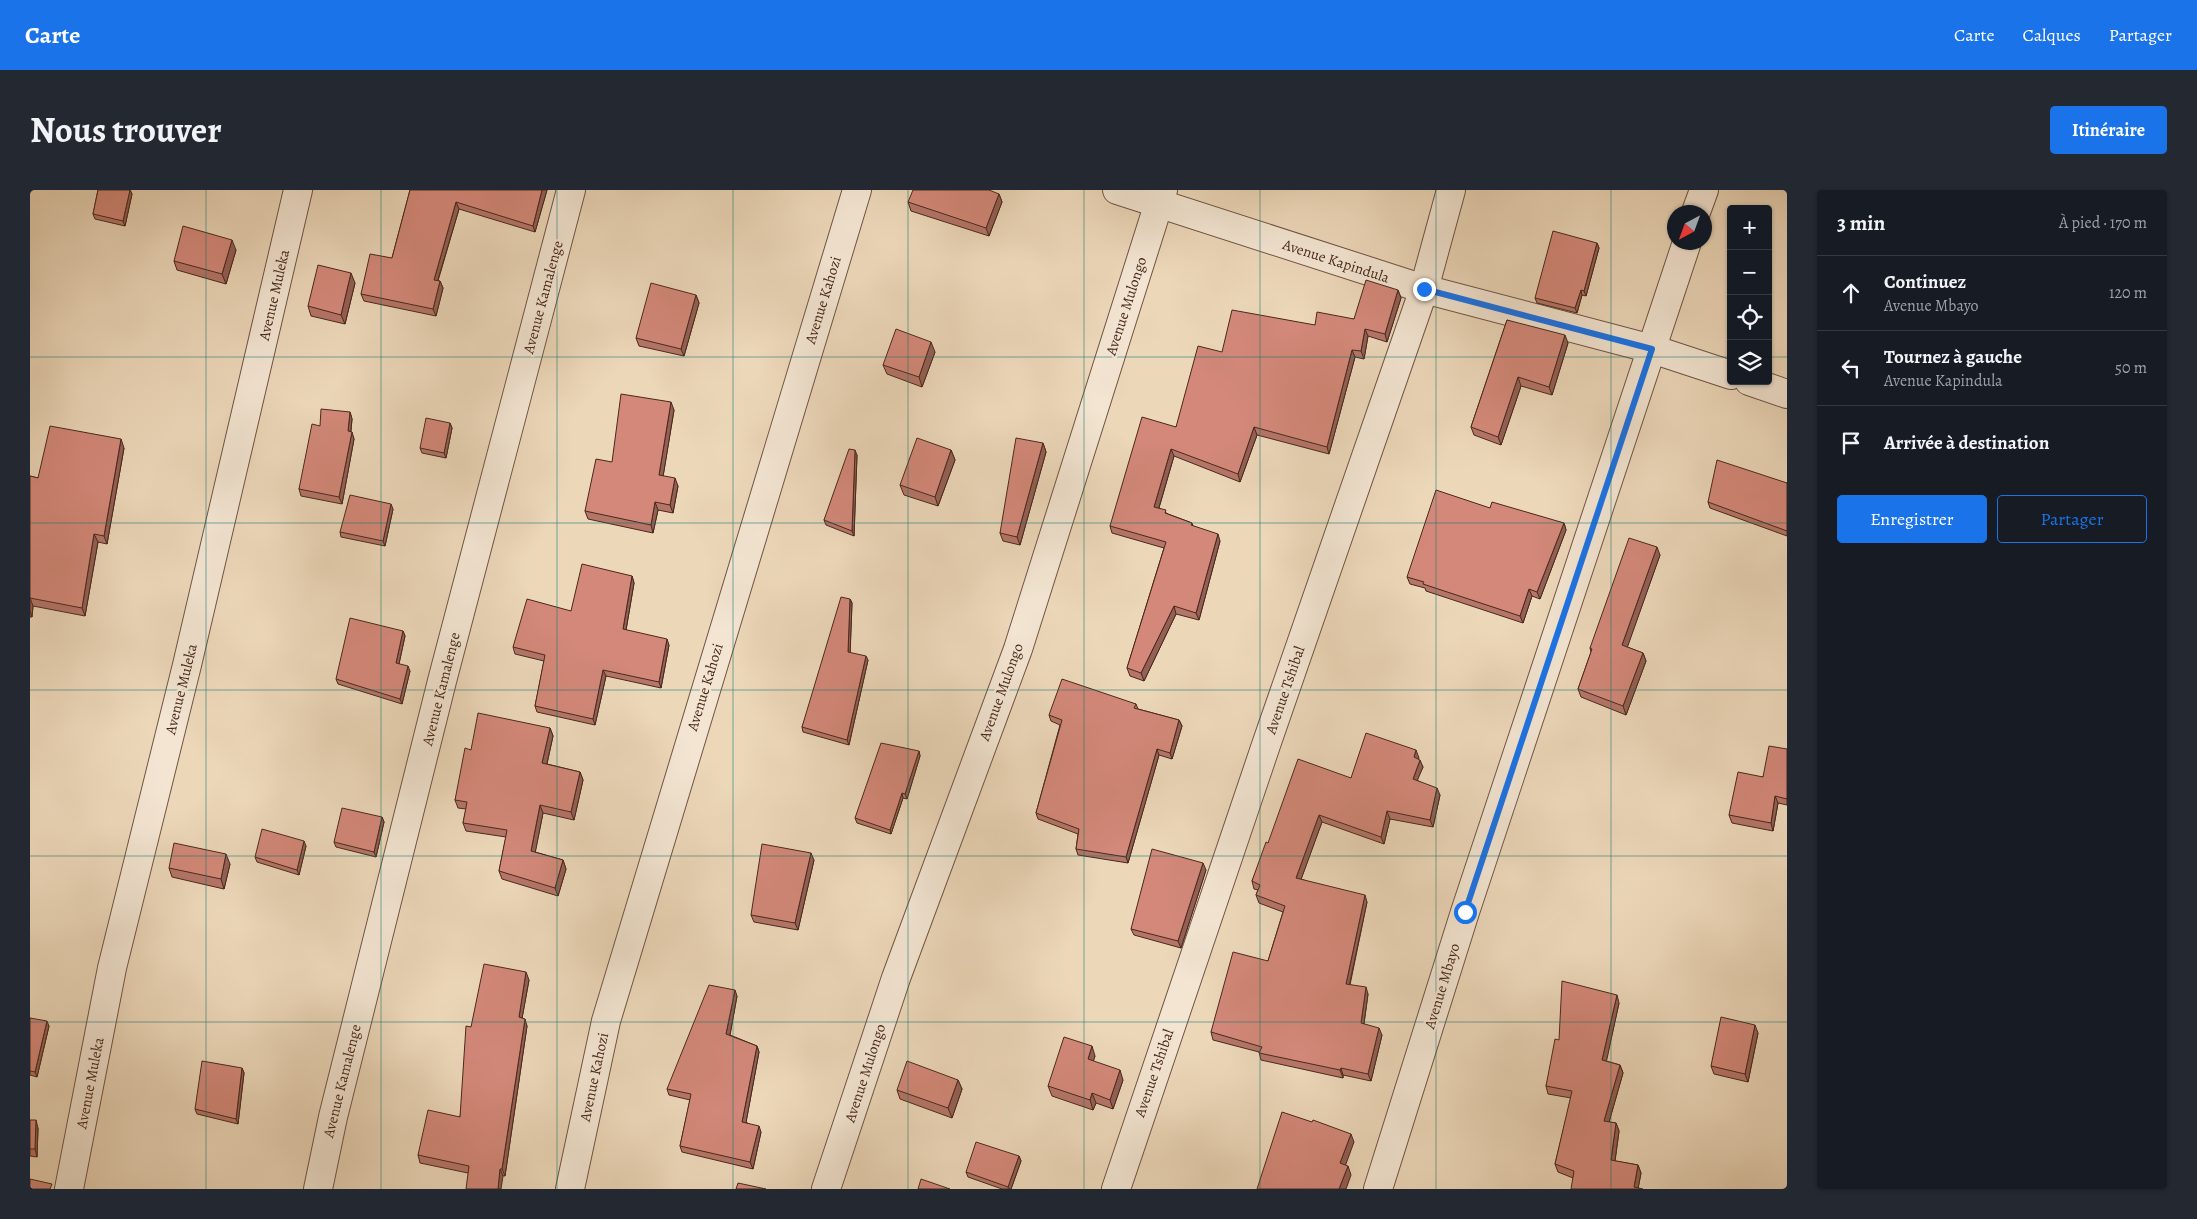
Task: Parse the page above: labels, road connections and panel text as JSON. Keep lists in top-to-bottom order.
{
  "streets": {
    "street": [
      "Avenue Kapindula",
      "Avenue Muleka",
      "Avenue Kamalenge",
      "Avenue Kahozi",
      "Avenue Mulongo",
      "Avenue Tshibal",
      "Avenue Mbayo"
    ]
  },
  "crossings": [
    ["Avenue Kapindula", "Avenue Mulongo"],
    ["Avenue Kapindula", "Avenue Tshibal"],
    ["Avenue Kapindula", "Avenue Mbayo"]
  ],
  "north": "bottom left",
  "page": {
    "header": "Carte",
    "nav": ["Carte", "Calques", "Partager"],
    "title": "Nous trouver",
    "buttons": [
      "Itinéraire",
      ["Enregistrer", "Partager"]
    ],
    "heading": ["3 min", "À pied · 170 m"],
    "map_buttons": ["+", "−"],
    "list": [
      ["Continuez", "Avenue Mbayo", "120 m"],
      ["Tournez à gauche", "Avenue Kapindula", "50 m"],
      "Arrivée à destination"
    ]
  }
}
